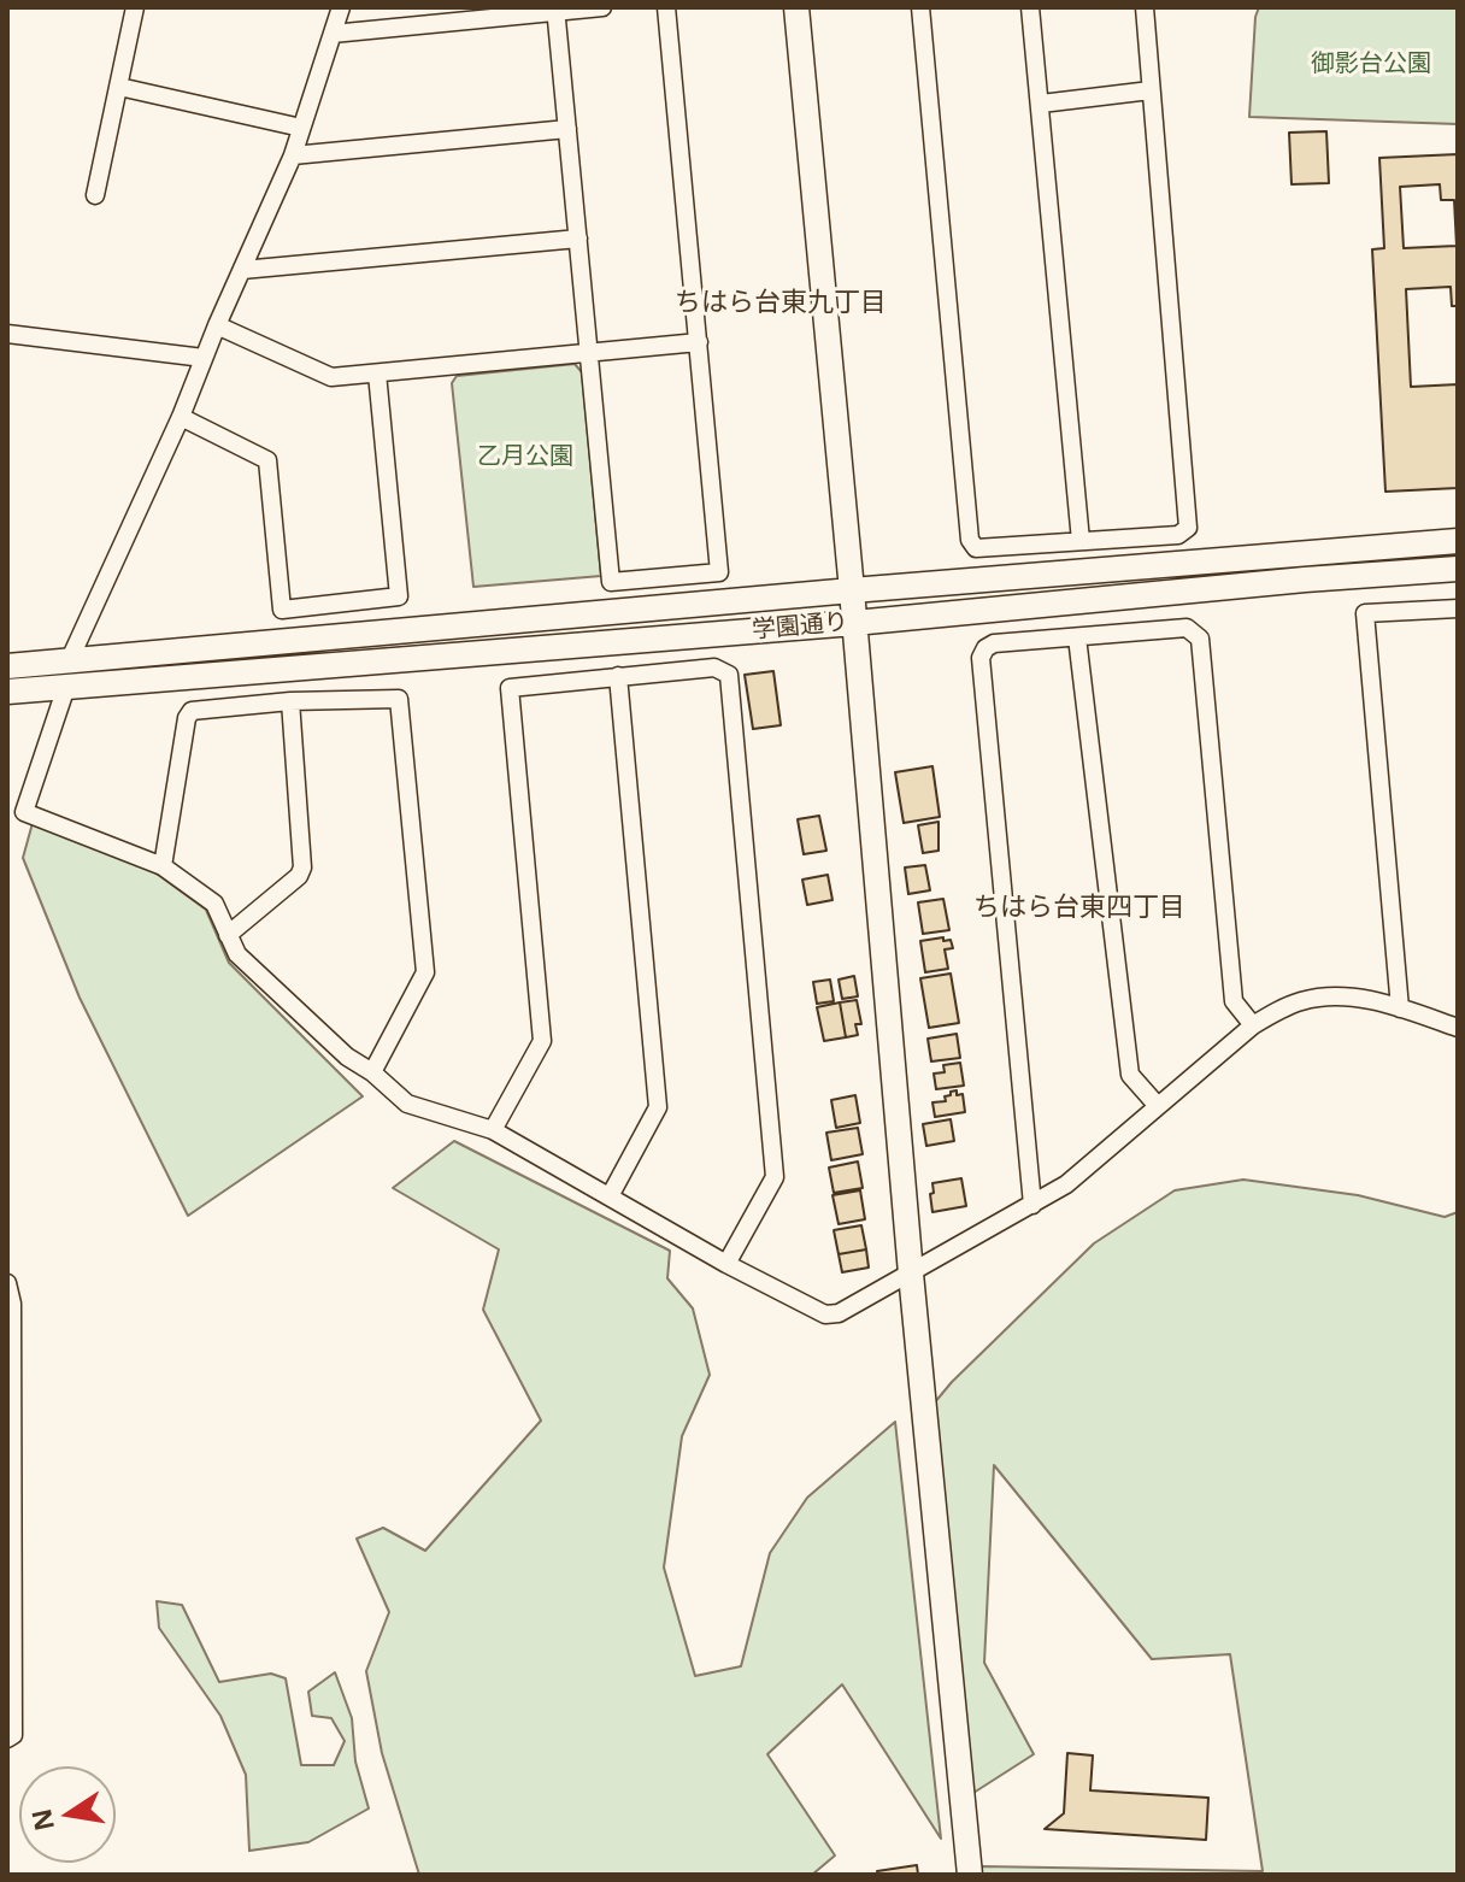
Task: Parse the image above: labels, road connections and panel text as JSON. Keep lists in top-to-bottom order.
{
  "streets": {
    "street": ["学園通り"]
  },
  "districts": ["ちはら台東九丁目", "ちはら台東四丁目"],
  "parks": ["御影台公園", "乙月公園"],
  "north": "left"
}
